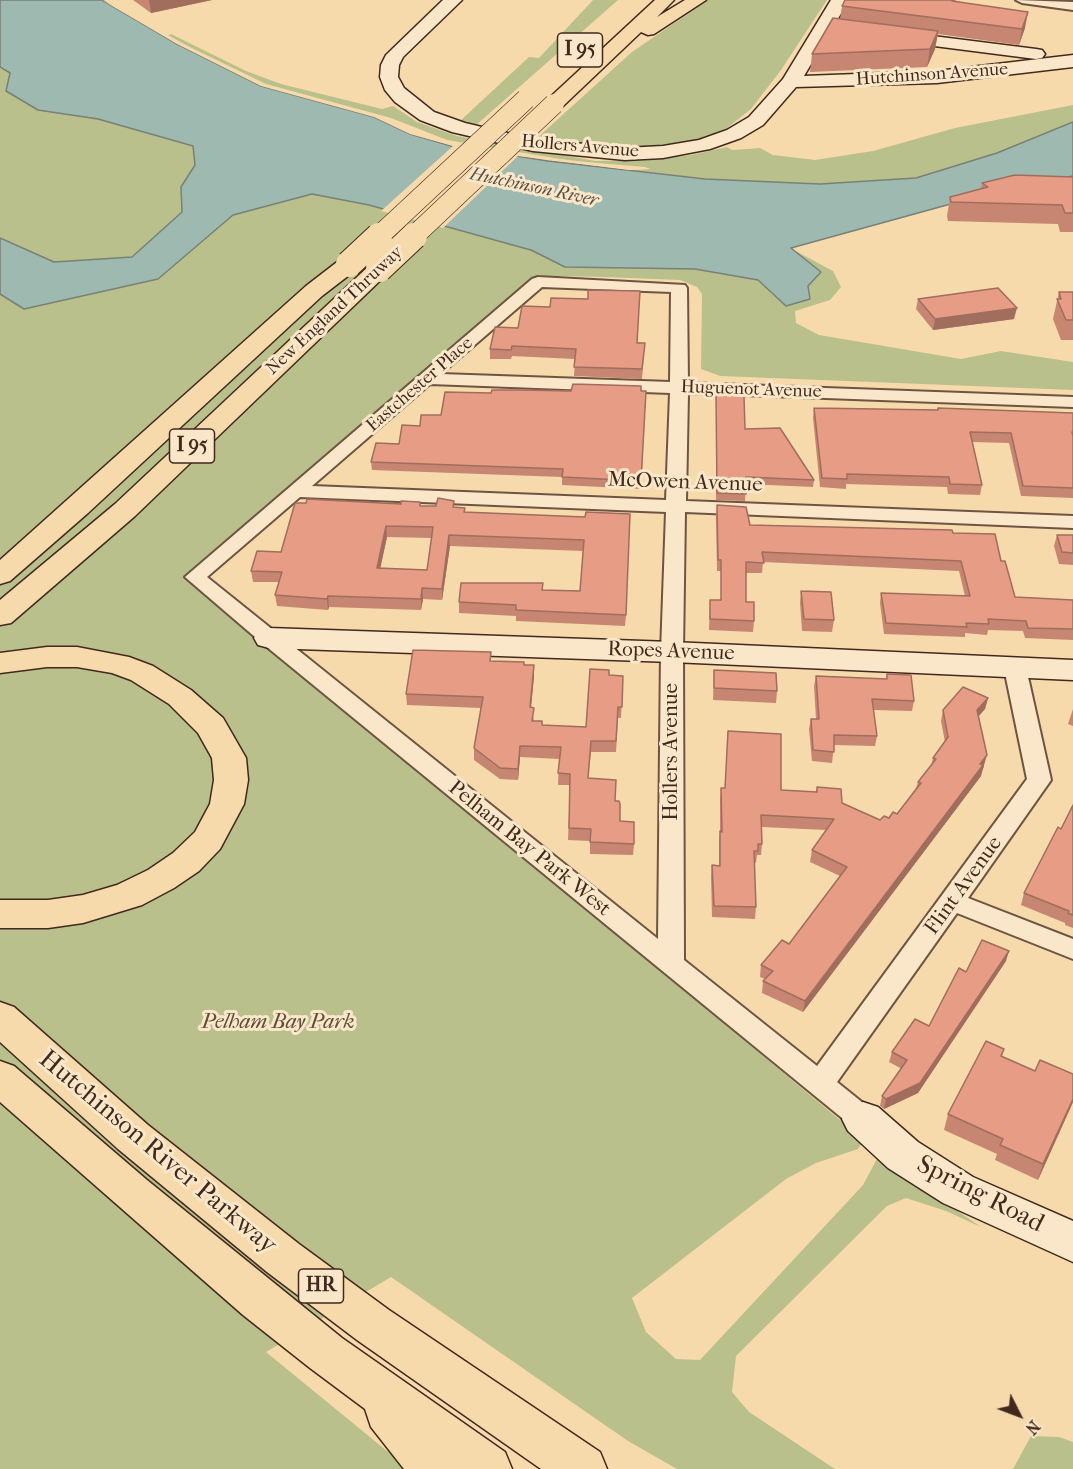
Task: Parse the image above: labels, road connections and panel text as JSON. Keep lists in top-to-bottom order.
{
  "streets": {
    "highway": [
      "I 95",
      "New England Thruway",
      "Hutchinson River Parkway",
      "HR"
    ],
    "street": [
      "Hutchinson Avenue",
      "Hollers Avenue",
      "Eastchester Place",
      "Huguenot Avenue",
      "McOwen Avenue",
      "Ropes Avenue",
      "Pelham Bay Park West",
      "Flint Avenue",
      "Spring Road"
    ]
  },
  "crossings": [
    ["Hutchinson Avenue", "Hollers Avenue"],
    ["Hollers Avenue", "Eastchester Place"],
    ["Hollers Avenue", "Huguenot Avenue"],
    ["Hollers Avenue", "McOwen Avenue"],
    ["Hollers Avenue", "Ropes Avenue"],
    ["Hollers Avenue", "Pelham Bay Park West"],
    ["Eastchester Place", "Huguenot Avenue"],
    ["Eastchester Place", "McOwen Avenue"],
    ["Eastchester Place", "Pelham Bay Park West"],
    ["Ropes Avenue", "Pelham Bay Park West"],
    ["Ropes Avenue", "Flint Avenue"],
    ["Pelham Bay Park West", "Flint Avenue"],
    ["Pelham Bay Park West", "Spring Road"]
  ],
  "water": ["Hutchinson River"],
  "parks": ["Pelham Bay Park"],
  "north": "bottom right"
}
